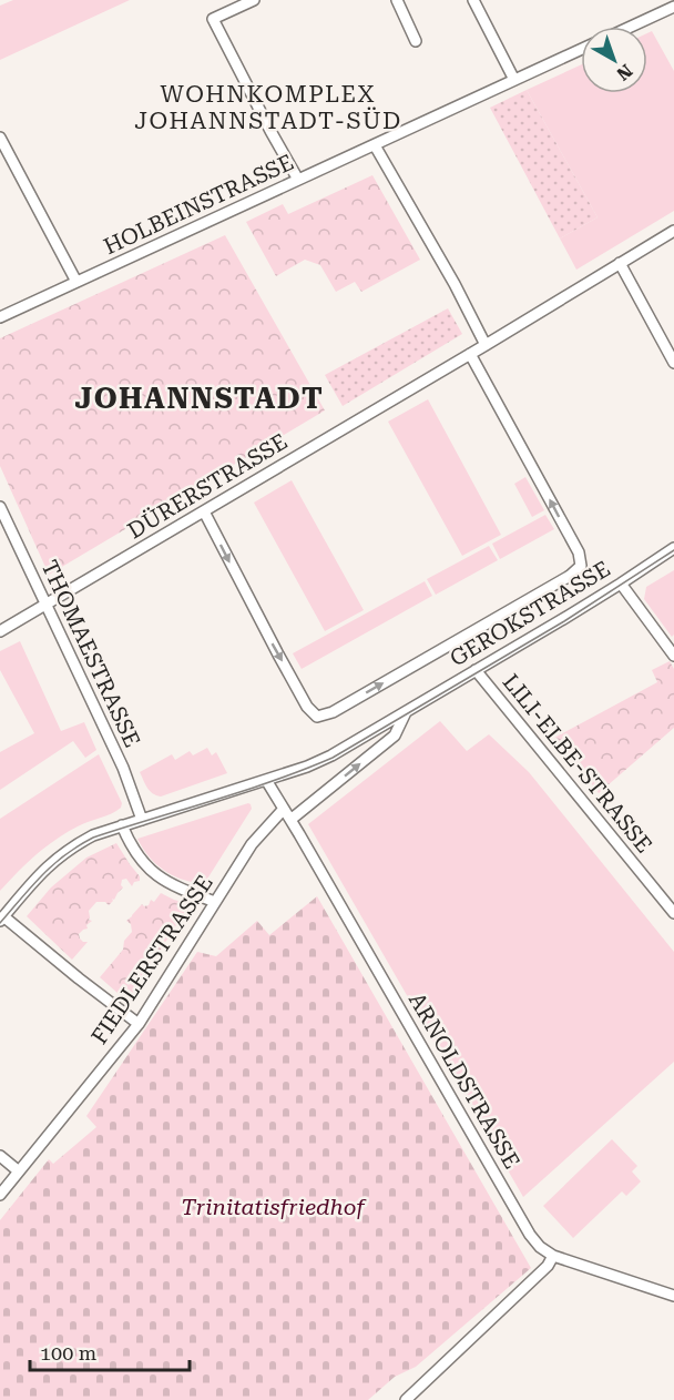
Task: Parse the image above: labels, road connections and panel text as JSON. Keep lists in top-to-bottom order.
{
  "streets": {
    "street": [
      "HOLBEINSTRASSE",
      "DÜRERSTRASSE",
      "GEROKSTRASSE",
      "THOMAESTRASSE",
      "LILI-ELBE-STRASSE",
      "FIEDLERSTRASSE",
      "ARNOLDSTRASSE"
    ]
  },
  "crossings": [
    ["DÜRERSTRASSE", "GEROKSTRASSE"],
    ["DÜRERSTRASSE", "THOMAESTRASSE"],
    ["GEROKSTRASSE", "THOMAESTRASSE"],
    ["GEROKSTRASSE", "LILI-ELBE-STRASSE"],
    ["GEROKSTRASSE", "ARNOLDSTRASSE"],
    ["FIEDLERSTRASSE", "ARNOLDSTRASSE"]
  ],
  "districts": ["WOHNKOMPLEX JOHANNSTADT-SÜD", "JOHANNSTADT"],
  "parks": ["Trinitatisfriedhof"],
  "scale_bar": "100 m",
  "north": "bottom right"
}
